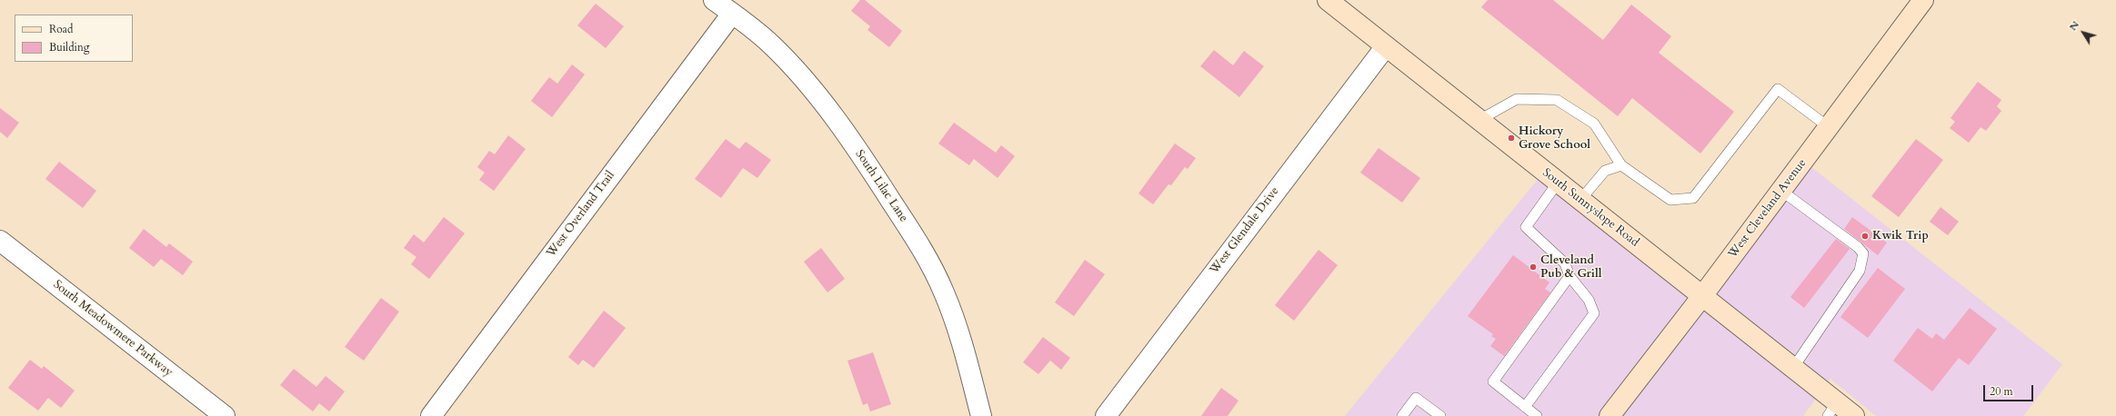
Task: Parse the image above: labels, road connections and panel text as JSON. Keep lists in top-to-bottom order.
{
  "streets": {
    "street": [
      "South Lilac Lane",
      "South Sunnyslope Road",
      "West Cleveland Avenue",
      "West Overland Trail",
      "West Glendale Drive",
      "South Meadowmere Parkway"
    ]
  },
  "crossings": [
    ["South Lilac Lane", "West Overland Trail"],
    ["South Sunnyslope Road", "West Cleveland Avenue"],
    ["South Sunnyslope Road", "West Glendale Drive"]
  ],
  "places": ["Hickory Grove School", "Kwik Trip", "Cleveland Pub & Grill"],
  "legend": ["Road", "Building"],
  "scale_bar": "20 m",
  "north": "top left"
}
